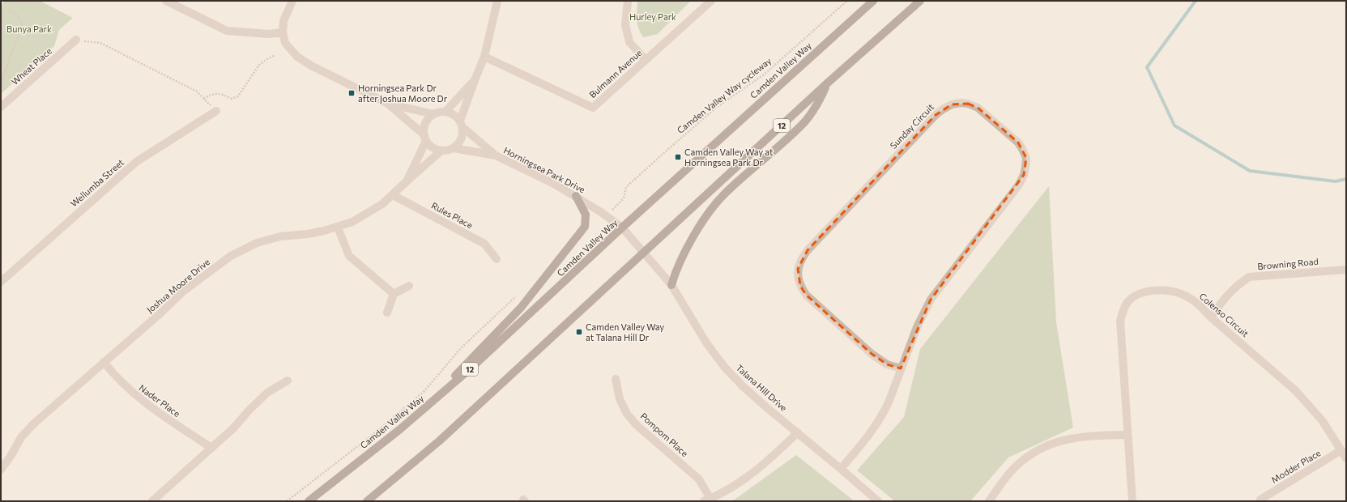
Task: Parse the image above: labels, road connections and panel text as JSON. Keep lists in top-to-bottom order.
{
  "streets": {
    "main road": ["Camden Valley Way", "12"],
    "street": [
      "Wheat Place",
      "Bulmann Avenue",
      "Sunday Circuit",
      "Horningsea Park Drive",
      "Wellumba Street",
      "Rules Place",
      "Browning Road",
      "Joshua Moore Drive",
      "Colenso Circuit",
      "Talana Hill Drive",
      "Nader Place",
      "Pompom Place",
      "Modder Place"
    ],
    "path": ["Camden Valley Way cycleway"]
  },
  "crossings": [
    ["Camden Valley Way", "Horningsea Park Drive"],
    ["12", "Horningsea Park Drive"],
    ["12", "Talana Hill Drive"],
    ["Sunday Circuit", "Talana Hill Drive"],
    ["Horningsea Park Drive", "Joshua Moore Drive"],
    ["Horningsea Park Drive", "Talana Hill Drive"],
    ["Rules Place", "Joshua Moore Drive"],
    ["Browning Road", "Colenso Circuit"],
    ["Joshua Moore Drive", "Nader Place"],
    ["Colenso Circuit", "Modder Place"]
  ],
  "parks": ["Hurley Park", "Bunya Park"],
  "places": {
    "transit": ["Horningsea Park Dr after Joshua Moore Dr", "Camden Valley Way at Horningsea Park Dr", "Camden Valley Way at Talana Hill Dr"]
  }
}
